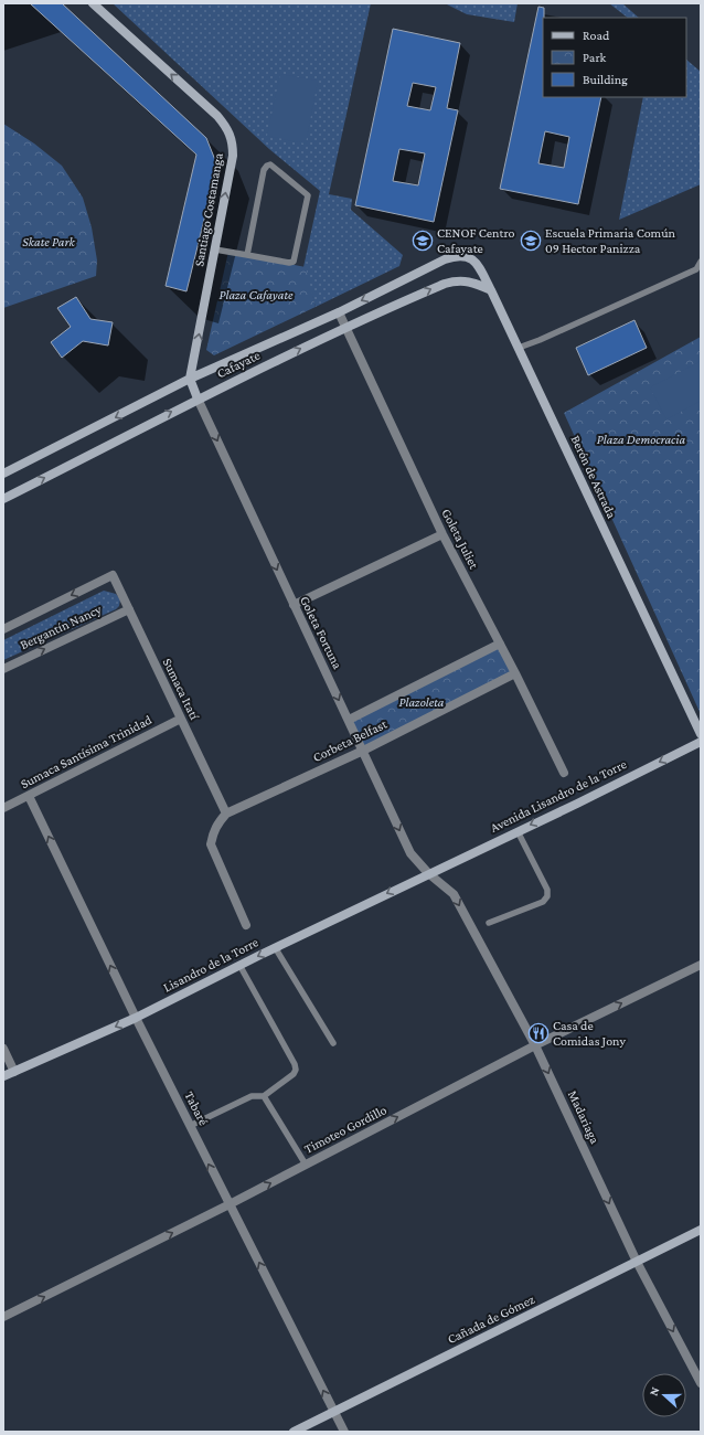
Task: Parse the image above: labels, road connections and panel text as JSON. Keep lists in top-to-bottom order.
{
  "streets": {
    "street": [
      "Santiago Costamanga",
      "Cafayate",
      "Berón de Astrada",
      "Goleta Juliet",
      "Bergantín Nancy",
      "Goleta Fortuna",
      "Sumaca Itatí",
      "Corbeta Belfast",
      "Sumaca Santísima Trinidad",
      "Avenida Lisandro de la Torre",
      "Lisandro de la Torre",
      "Tabaré",
      "Madariaga",
      "Timoteo Gordillo",
      "Cañada de Gómez"
    ]
  },
  "crossings": [
    ["Santiago Costamanga", "Cafayate"],
    ["Cafayate", "Berón de Astrada"],
    ["Cafayate", "Goleta Juliet"],
    ["Cafayate", "Goleta Fortuna"],
    ["Goleta Juliet", "Corbeta Belfast"],
    ["Bergantín Nancy", "Sumaca Itatí"],
    ["Goleta Fortuna", "Corbeta Belfast"],
    ["Goleta Fortuna", "Avenida Lisandro de la Torre"],
    ["Goleta Fortuna", "Lisandro de la Torre"],
    ["Goleta Fortuna", "Madariaga"],
    ["Sumaca Itatí", "Corbeta Belfast"],
    ["Sumaca Itatí", "Sumaca Santísima Trinidad"],
    ["Sumaca Santísima Trinidad", "Tabaré"],
    ["Avenida Lisandro de la Torre", "Lisandro de la Torre"],
    ["Avenida Lisandro de la Torre", "Madariaga"],
    ["Lisandro de la Torre", "Tabaré"],
    ["Lisandro de la Torre", "Madariaga"],
    ["Tabaré", "Timoteo Gordillo"],
    ["Tabaré", "Cañada de Gómez"],
    ["Madariaga", "Timoteo Gordillo"],
    ["Madariaga", "Cañada de Gómez"]
  ],
  "one_way": [
    "Santiago Costamanga",
    "Goleta Fortuna",
    "Avenida Lisandro de la Torre",
    "Lisandro de la Torre",
    "Tabaré",
    "Madariaga",
    "Timoteo Gordillo"
  ],
  "parks": [
    "Skate Park",
    "Plaza Cafayate",
    "Plaza Democracia",
    "Plazoleta"
  ],
  "places": {
    "school or university": ["CENOF Centro Cafayate", "Escuela Primaria Común 09 Hector Panizza"],
    "restaurant": ["Casa de Comidas Jony"]
  },
  "legend": ["Road", "Park", "Building"],
  "north": "left"
}
